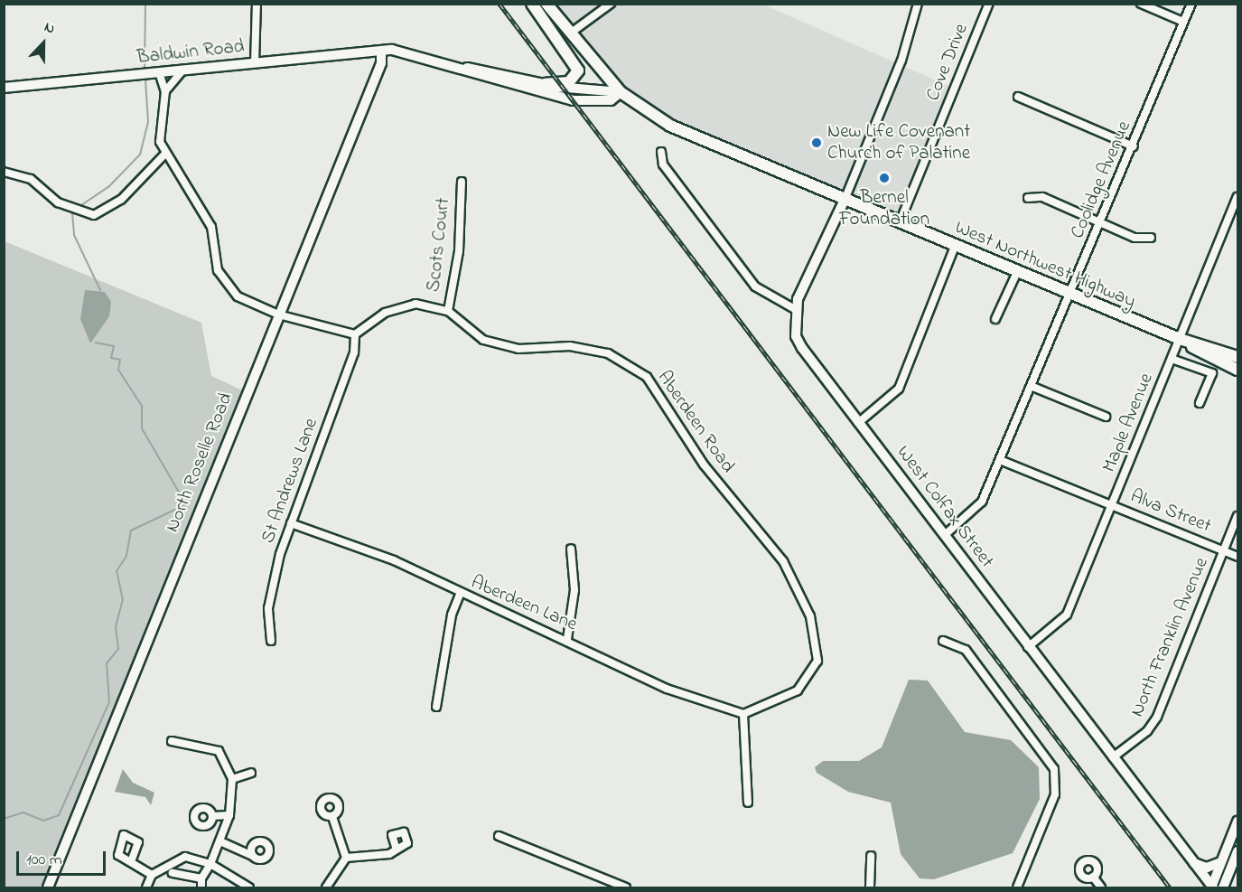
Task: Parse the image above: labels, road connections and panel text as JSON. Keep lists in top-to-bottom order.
{
  "streets": {
    "main road": [
      "Baldwin Road",
      "West Northwest Highway",
      "North Roselle Road",
      "West Colfax Street"
    ],
    "street": [
      "Cove Drive",
      "Coolidge Avenue",
      "Scots Court",
      "Aberdeen Road",
      "Maple Avenue",
      "St Andrews Lane",
      "Alva Street",
      "Aberdeen Lane",
      "North Franklin Avenue"
    ]
  },
  "crossings": [
    ["Baldwin Road", "North Roselle Road"],
    ["Cove Drive", "West Northwest Highway"],
    ["Coolidge Avenue", "West Northwest Highway"],
    ["Coolidge Avenue", "West Colfax Street"],
    ["Coolidge Avenue", "Alva Street"],
    ["Scots Court", "Aberdeen Road"],
    ["West Northwest Highway", "Maple Avenue"],
    ["Aberdeen Road", "St Andrews Lane"],
    ["Aberdeen Road", "Aberdeen Lane"],
    ["Maple Avenue", "West Colfax Street"],
    ["Maple Avenue", "Alva Street"],
    ["St Andrews Lane", "Aberdeen Lane"],
    ["West Colfax Street", "North Franklin Avenue"],
    ["Alva Street", "North Franklin Avenue"]
  ],
  "places": ["New Life Covenant Church of Palatine", "Bernel Foundation"],
  "scale_bar": "100 m",
  "north": "top"
}
